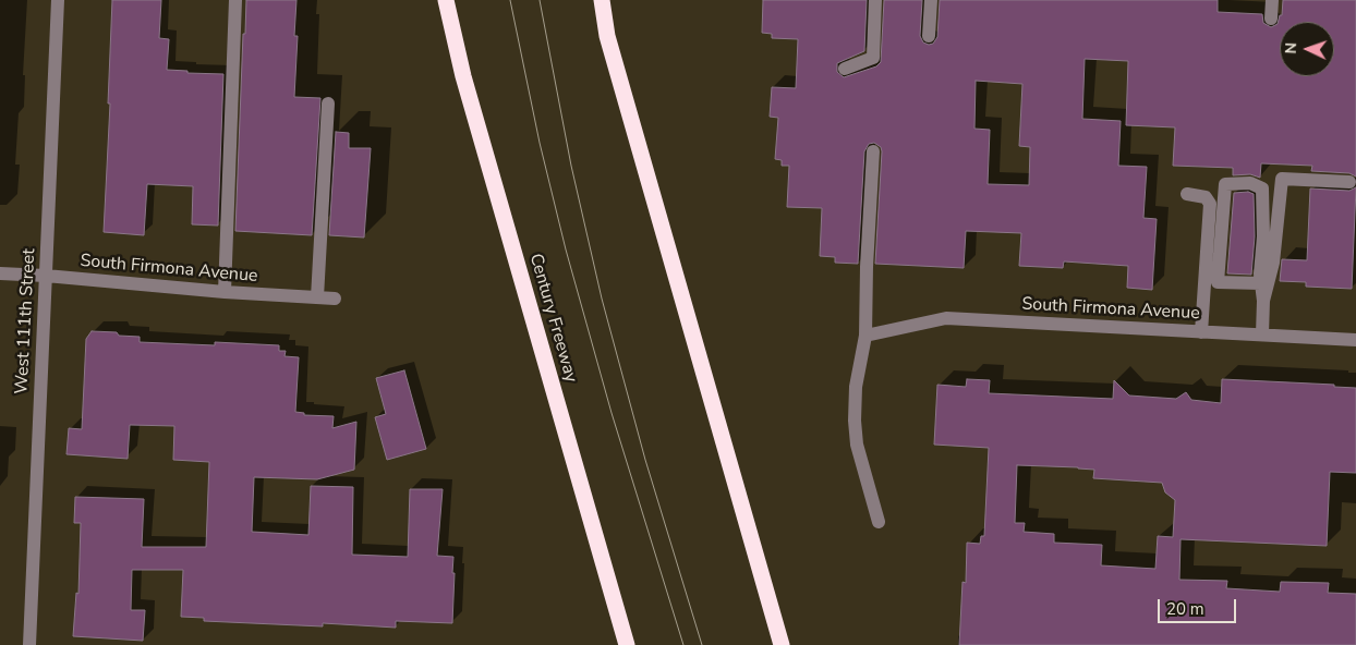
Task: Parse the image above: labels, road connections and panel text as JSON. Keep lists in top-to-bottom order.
{
  "streets": {
    "highway": ["Century Freeway"],
    "street": ["South Firmona Avenue", "West 111th Street"]
  },
  "crossings": [
    ["South Firmona Avenue", "West 111th Street"]
  ],
  "scale_bar": "20 m",
  "north": "left"
}
